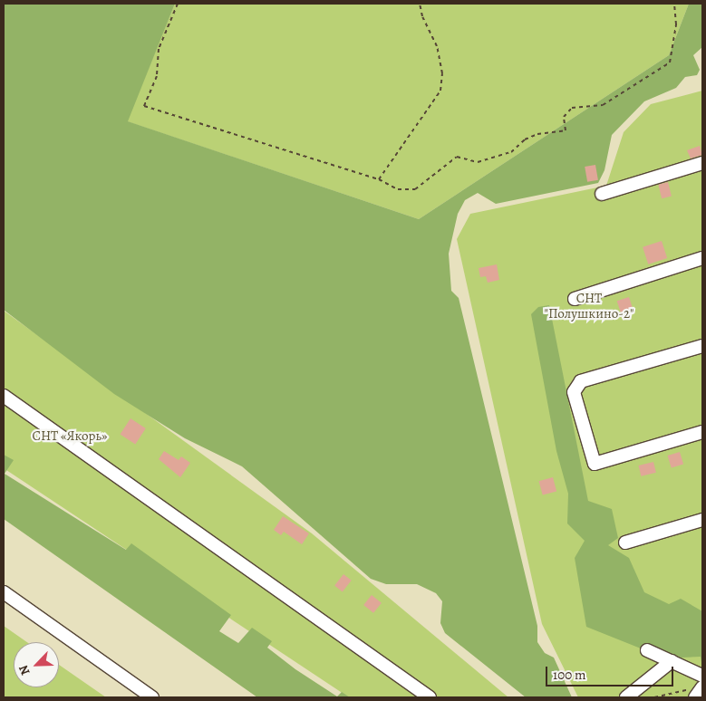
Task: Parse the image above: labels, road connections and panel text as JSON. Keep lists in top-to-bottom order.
{
  "parks": ["СНТ \"Полушкино-2\"", "СНТ «Якорь»"],
  "scale_bar": "100 m",
  "north": "bottom left"
}
